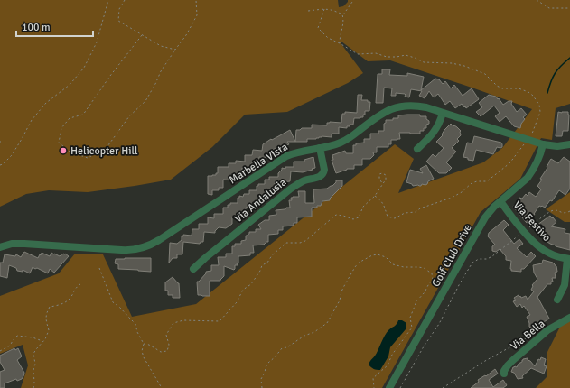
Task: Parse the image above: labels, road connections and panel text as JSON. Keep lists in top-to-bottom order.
{
  "streets": {
    "street": [
      "Marbella Vista",
      "Via Andalusia",
      "Via Festivo",
      "Golf Club Drive",
      "Via Bella"
    ]
  },
  "crossings": [
    ["Marbella Vista", "Via Andalusia"],
    ["Marbella Vista", "Golf Club Drive"],
    ["Via Festivo", "Golf Club Drive"]
  ],
  "places": ["Helicopter Hill"],
  "scale_bar": "100 m"
}
